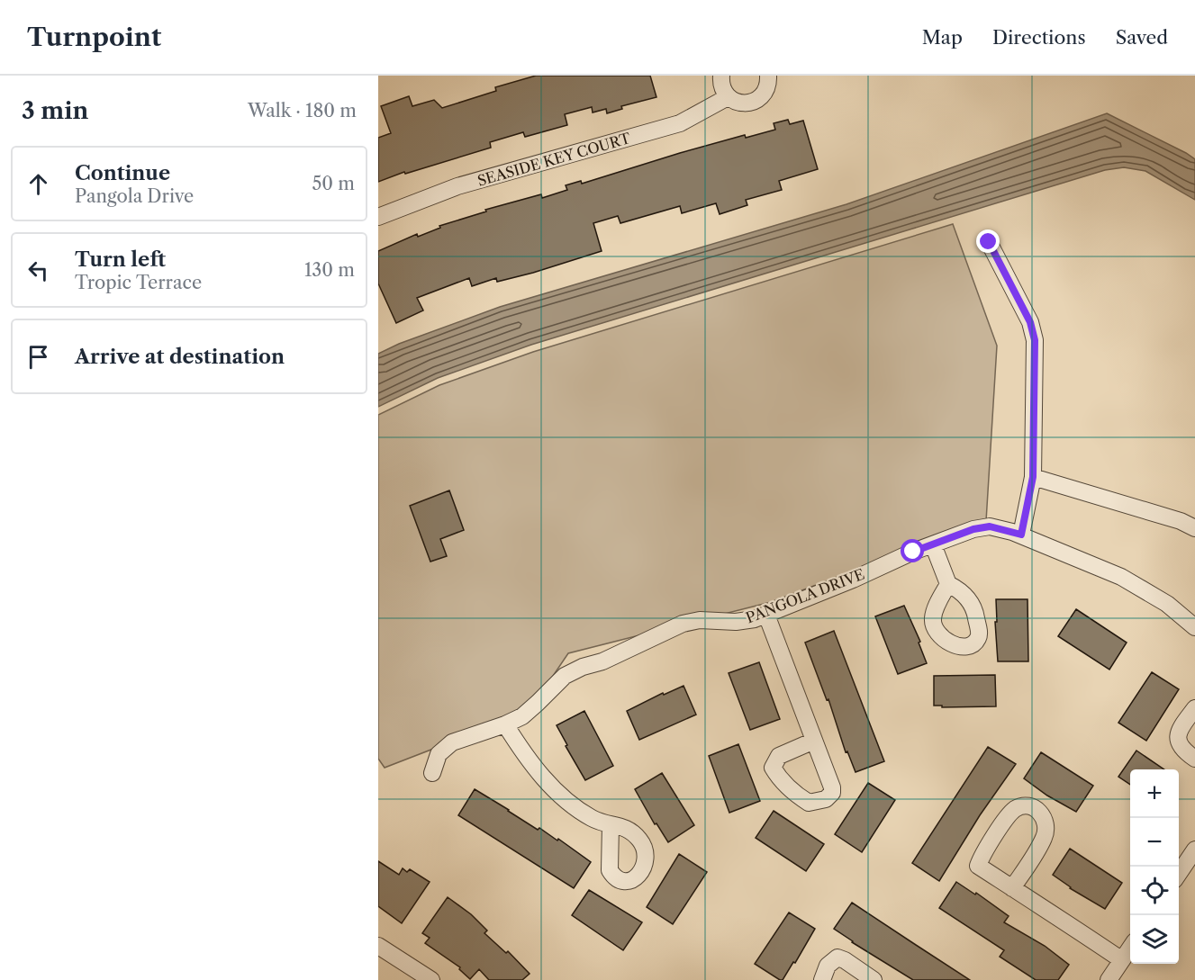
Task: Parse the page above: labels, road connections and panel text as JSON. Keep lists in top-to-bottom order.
{
  "streets": {
    "street": ["SEASIDE KEY COURT", "PANGOLA DRIVE"]
  },
  "page": {
    "header": "Turnpoint",
    "nav": ["Map", "Directions", "Saved"],
    "heading": ["3 min", "Walk · 180 m"],
    "list": [
      ["Continue", "Pangola Drive", "50 m"],
      ["Turn left", "Tropic Terrace", "130 m"],
      "Arrive at destination"
    ],
    "map_buttons": ["+", "−"]
  }
}
